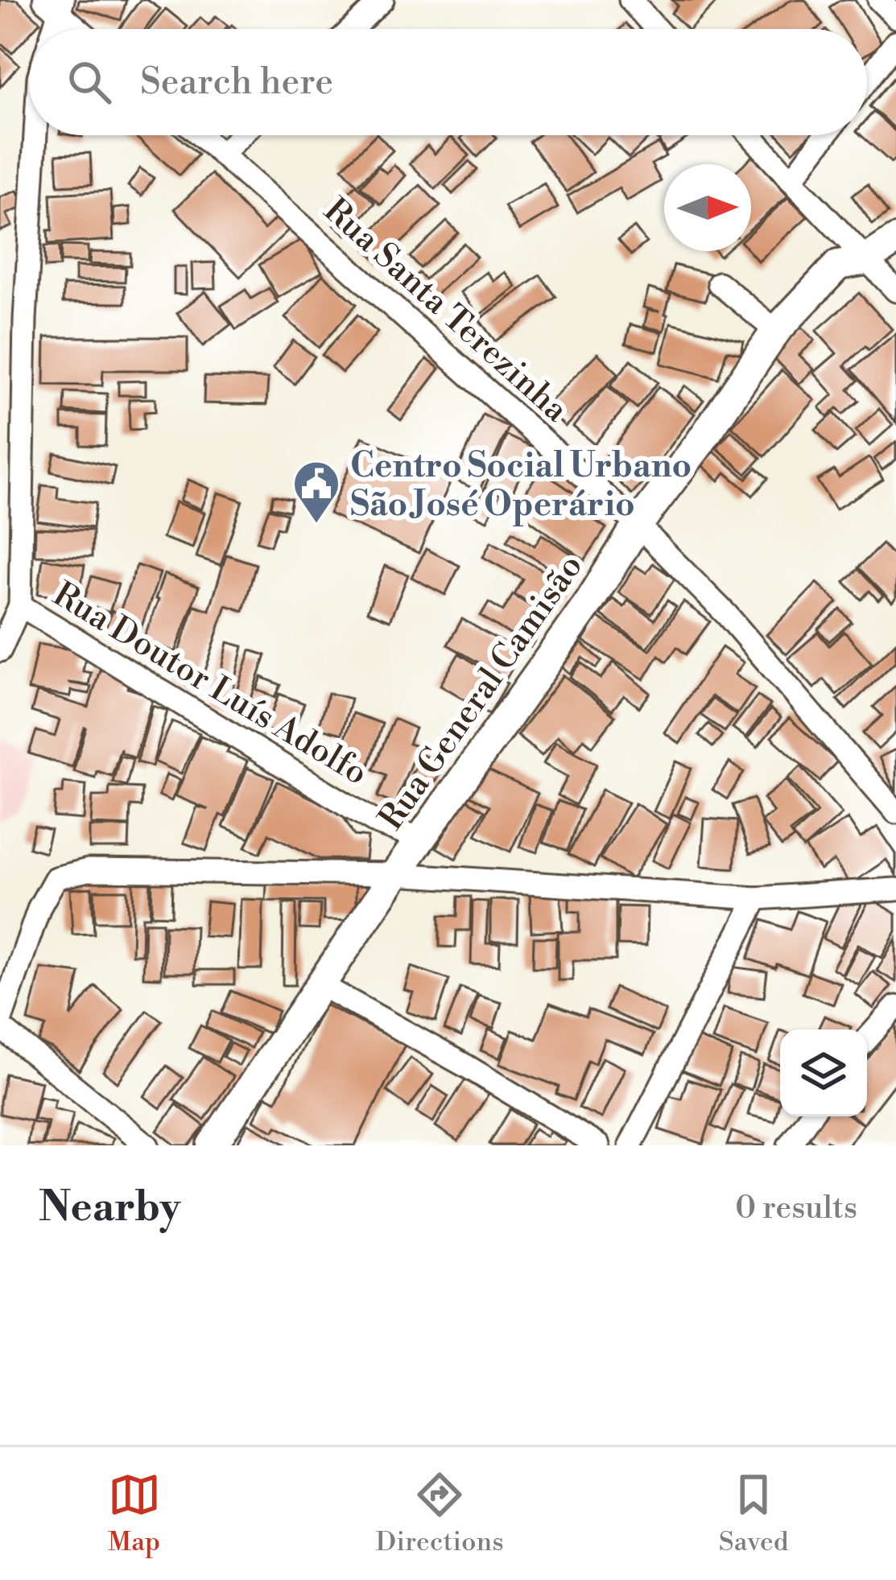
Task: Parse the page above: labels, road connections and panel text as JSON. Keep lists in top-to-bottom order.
{
  "streets": {
    "street": ["Rua Santa Terezinha", "Rua Doutor Luís Adolfo", "Rua General Camisão"]
  },
  "crossings": [
    ["Rua Santa Terezinha", "Rua General Camisão"],
    ["Rua Doutor Luís Adolfo", "Rua General Camisão"]
  ],
  "places": {
    "public building": ["Centro Social Urbano São José Operário"]
  },
  "north": "right",
  "page": {
    "search": "Search here",
    "heading": ["Nearby", "0 results"],
    "nav": ["Map", "Directions", "Saved"]
  }
}
